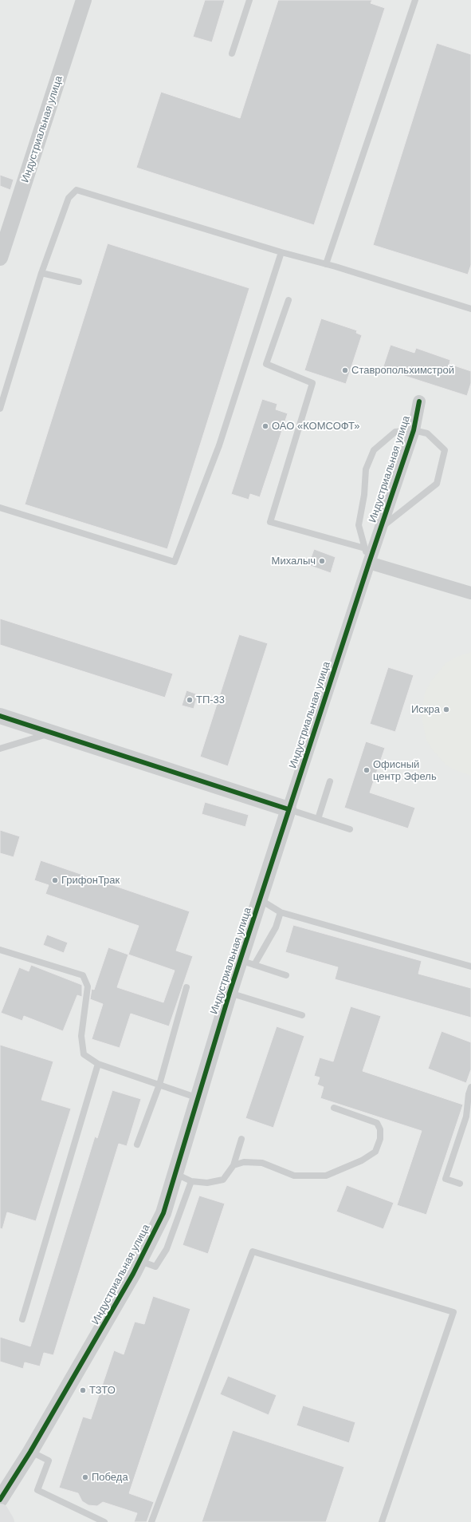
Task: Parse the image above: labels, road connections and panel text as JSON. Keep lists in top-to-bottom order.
{
  "streets": {
    "street": ["Индустриальная улица"]
  },
  "places": [
    "Ставропольхимстрой",
    "ОАО «КОМСОФТ»",
    "Михалыч",
    "ТП-33",
    "Искра",
    "Офисный центр Эфель",
    "ГрифонТрак",
    "ТЗТО",
    "Победа"
  ]
}
